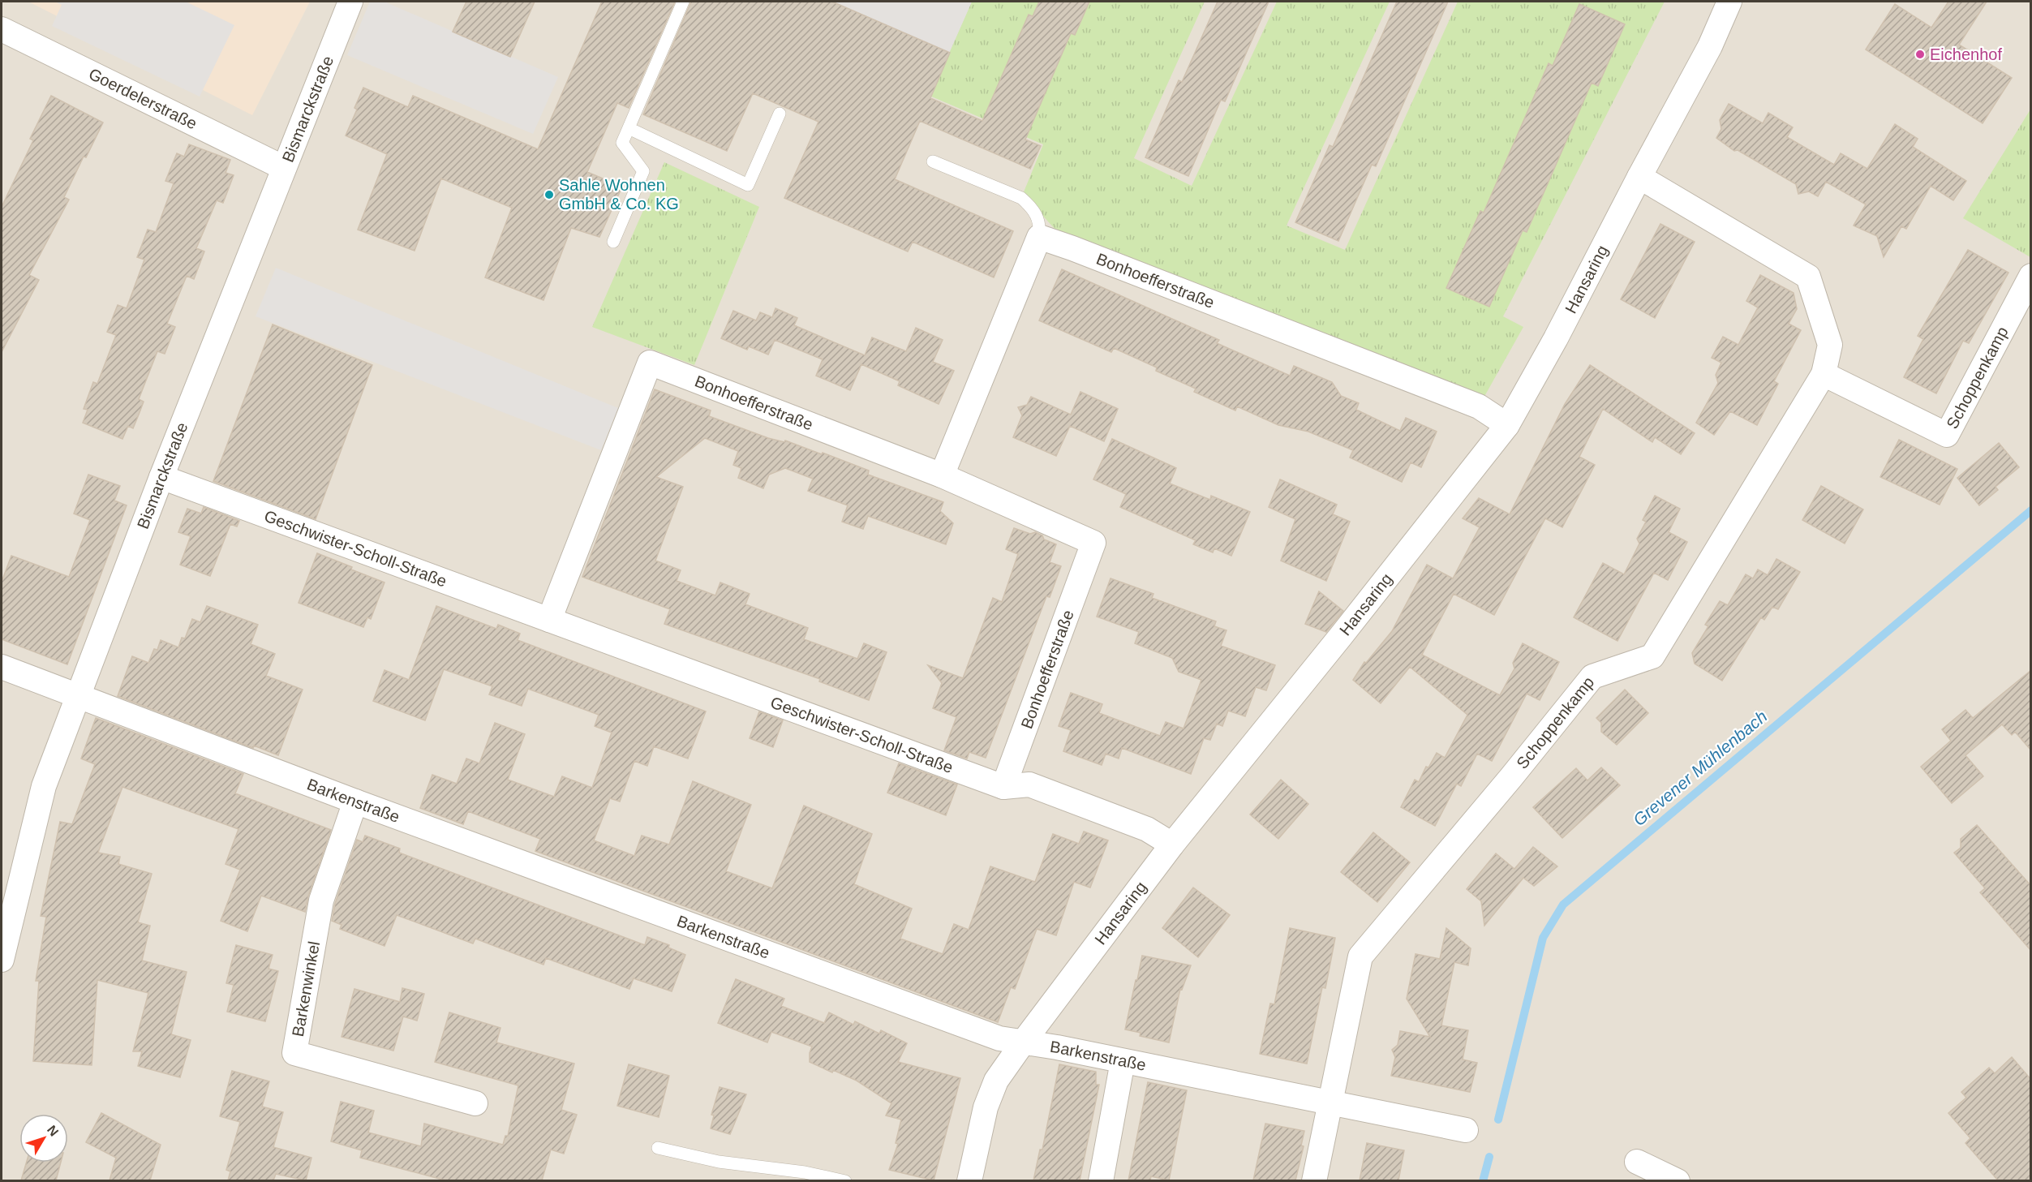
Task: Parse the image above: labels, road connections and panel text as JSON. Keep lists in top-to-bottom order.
{
  "streets": {
    "street": [
      "Goerdelerstraße",
      "Bismarckstraße",
      "Hansaring",
      "Bonhoefferstraße",
      "Schoppenkamp",
      "Geschwister-Scholl-Straße",
      "Barkenstraße",
      "Barkenwinkel"
    ]
  },
  "crossings": [
    ["Goerdelerstraße", "Bismarckstraße"],
    ["Bismarckstraße", "Geschwister-Scholl-Straße"],
    ["Bismarckstraße", "Barkenstraße"],
    ["Hansaring", "Bonhoefferstraße"],
    ["Hansaring", "Schoppenkamp"],
    ["Hansaring", "Geschwister-Scholl-Straße"],
    ["Hansaring", "Barkenstraße"],
    ["Bonhoefferstraße", "Geschwister-Scholl-Straße"],
    ["Schoppenkamp", "Barkenstraße"],
    ["Barkenstraße", "Barkenwinkel"]
  ],
  "water": ["Grevener Mühlenbach"],
  "places": ["Eichenhof", "Sahle Wohnen GmbH & Co. KG"],
  "north": "top right"
}
